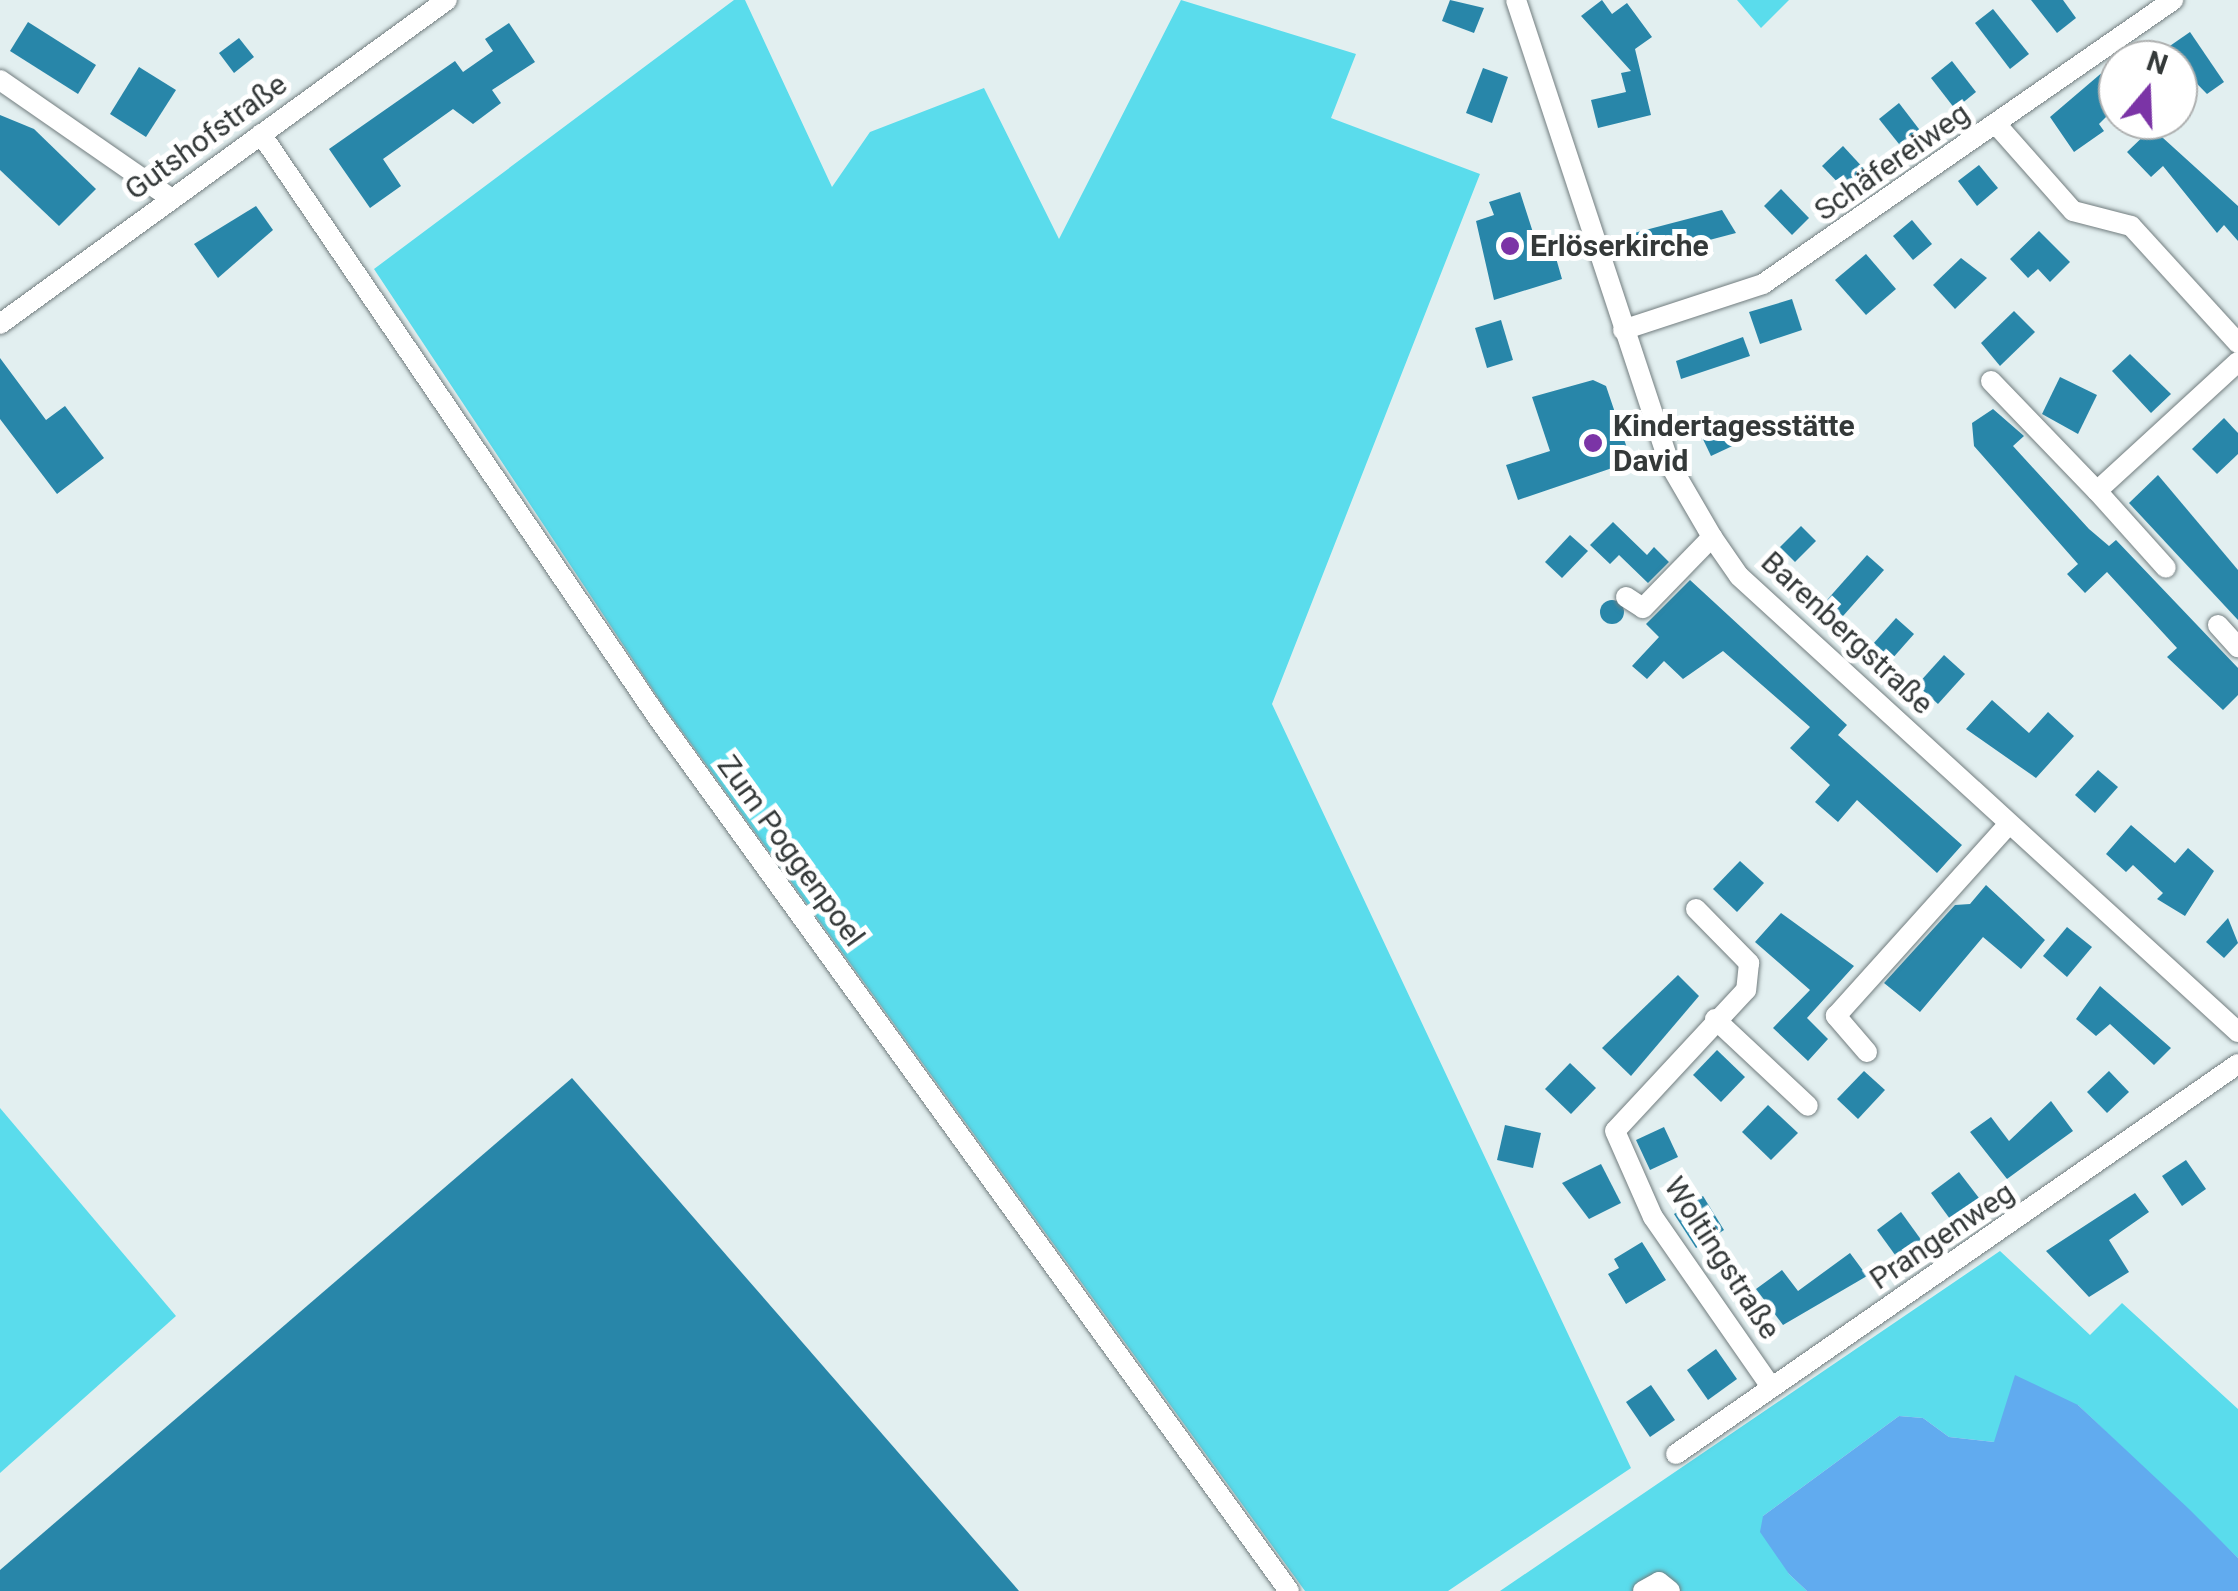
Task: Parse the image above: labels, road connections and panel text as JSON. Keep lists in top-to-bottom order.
{
  "streets": {
    "street": [
      "Gutshofstraße",
      "Schäfereiweg",
      "Barenbergstraße",
      "Zum Poggenpoel",
      "Prangenweg",
      "Woltingstraße"
    ]
  },
  "crossings": [
    ["Gutshofstraße", "Zum Poggenpoel"],
    ["Schäfereiweg", "Barenbergstraße"],
    ["Prangenweg", "Woltingstraße"]
  ],
  "places": ["Erlöserkirche", "Kindertagesstätte David"],
  "north": "top"
}
